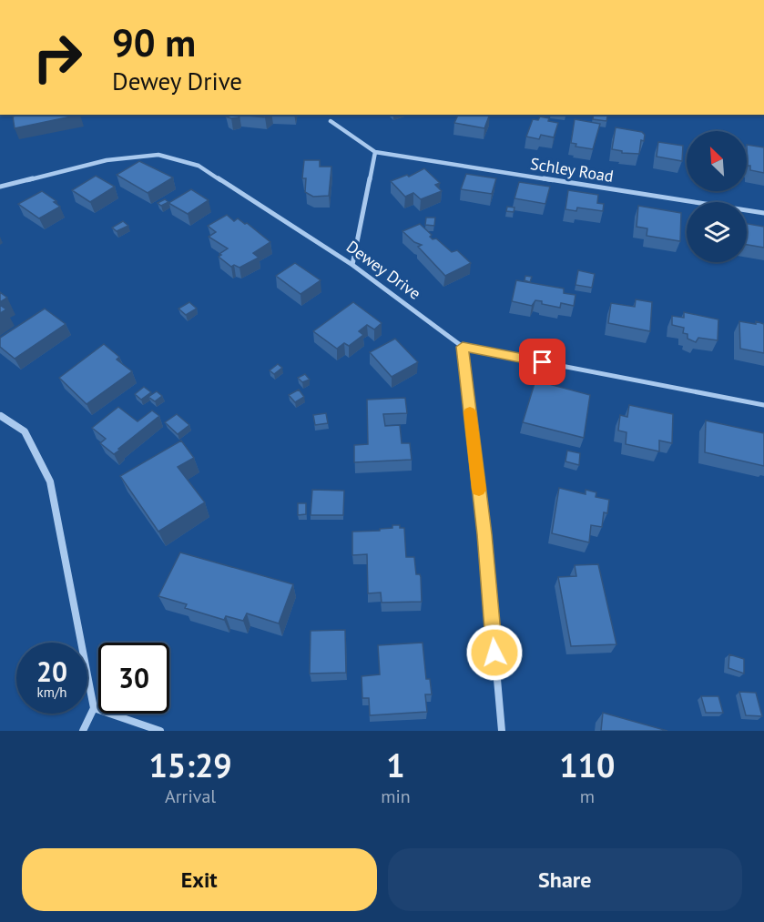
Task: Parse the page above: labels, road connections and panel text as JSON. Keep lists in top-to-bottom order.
{
  "streets": {
    "street": ["Schley Road", "Dewey Drive"]
  },
  "north": "top left",
  "page": {
    "turn": ["90 m", "Dewey Drive"],
    "speed": "20 km/h",
    "limit": "30",
    "eta": [
      "15:29",
      "Arrival",
      "1",
      "min",
      "110",
      "m"
    ],
    "buttons": ["Exit", "Share"]
  }
}
